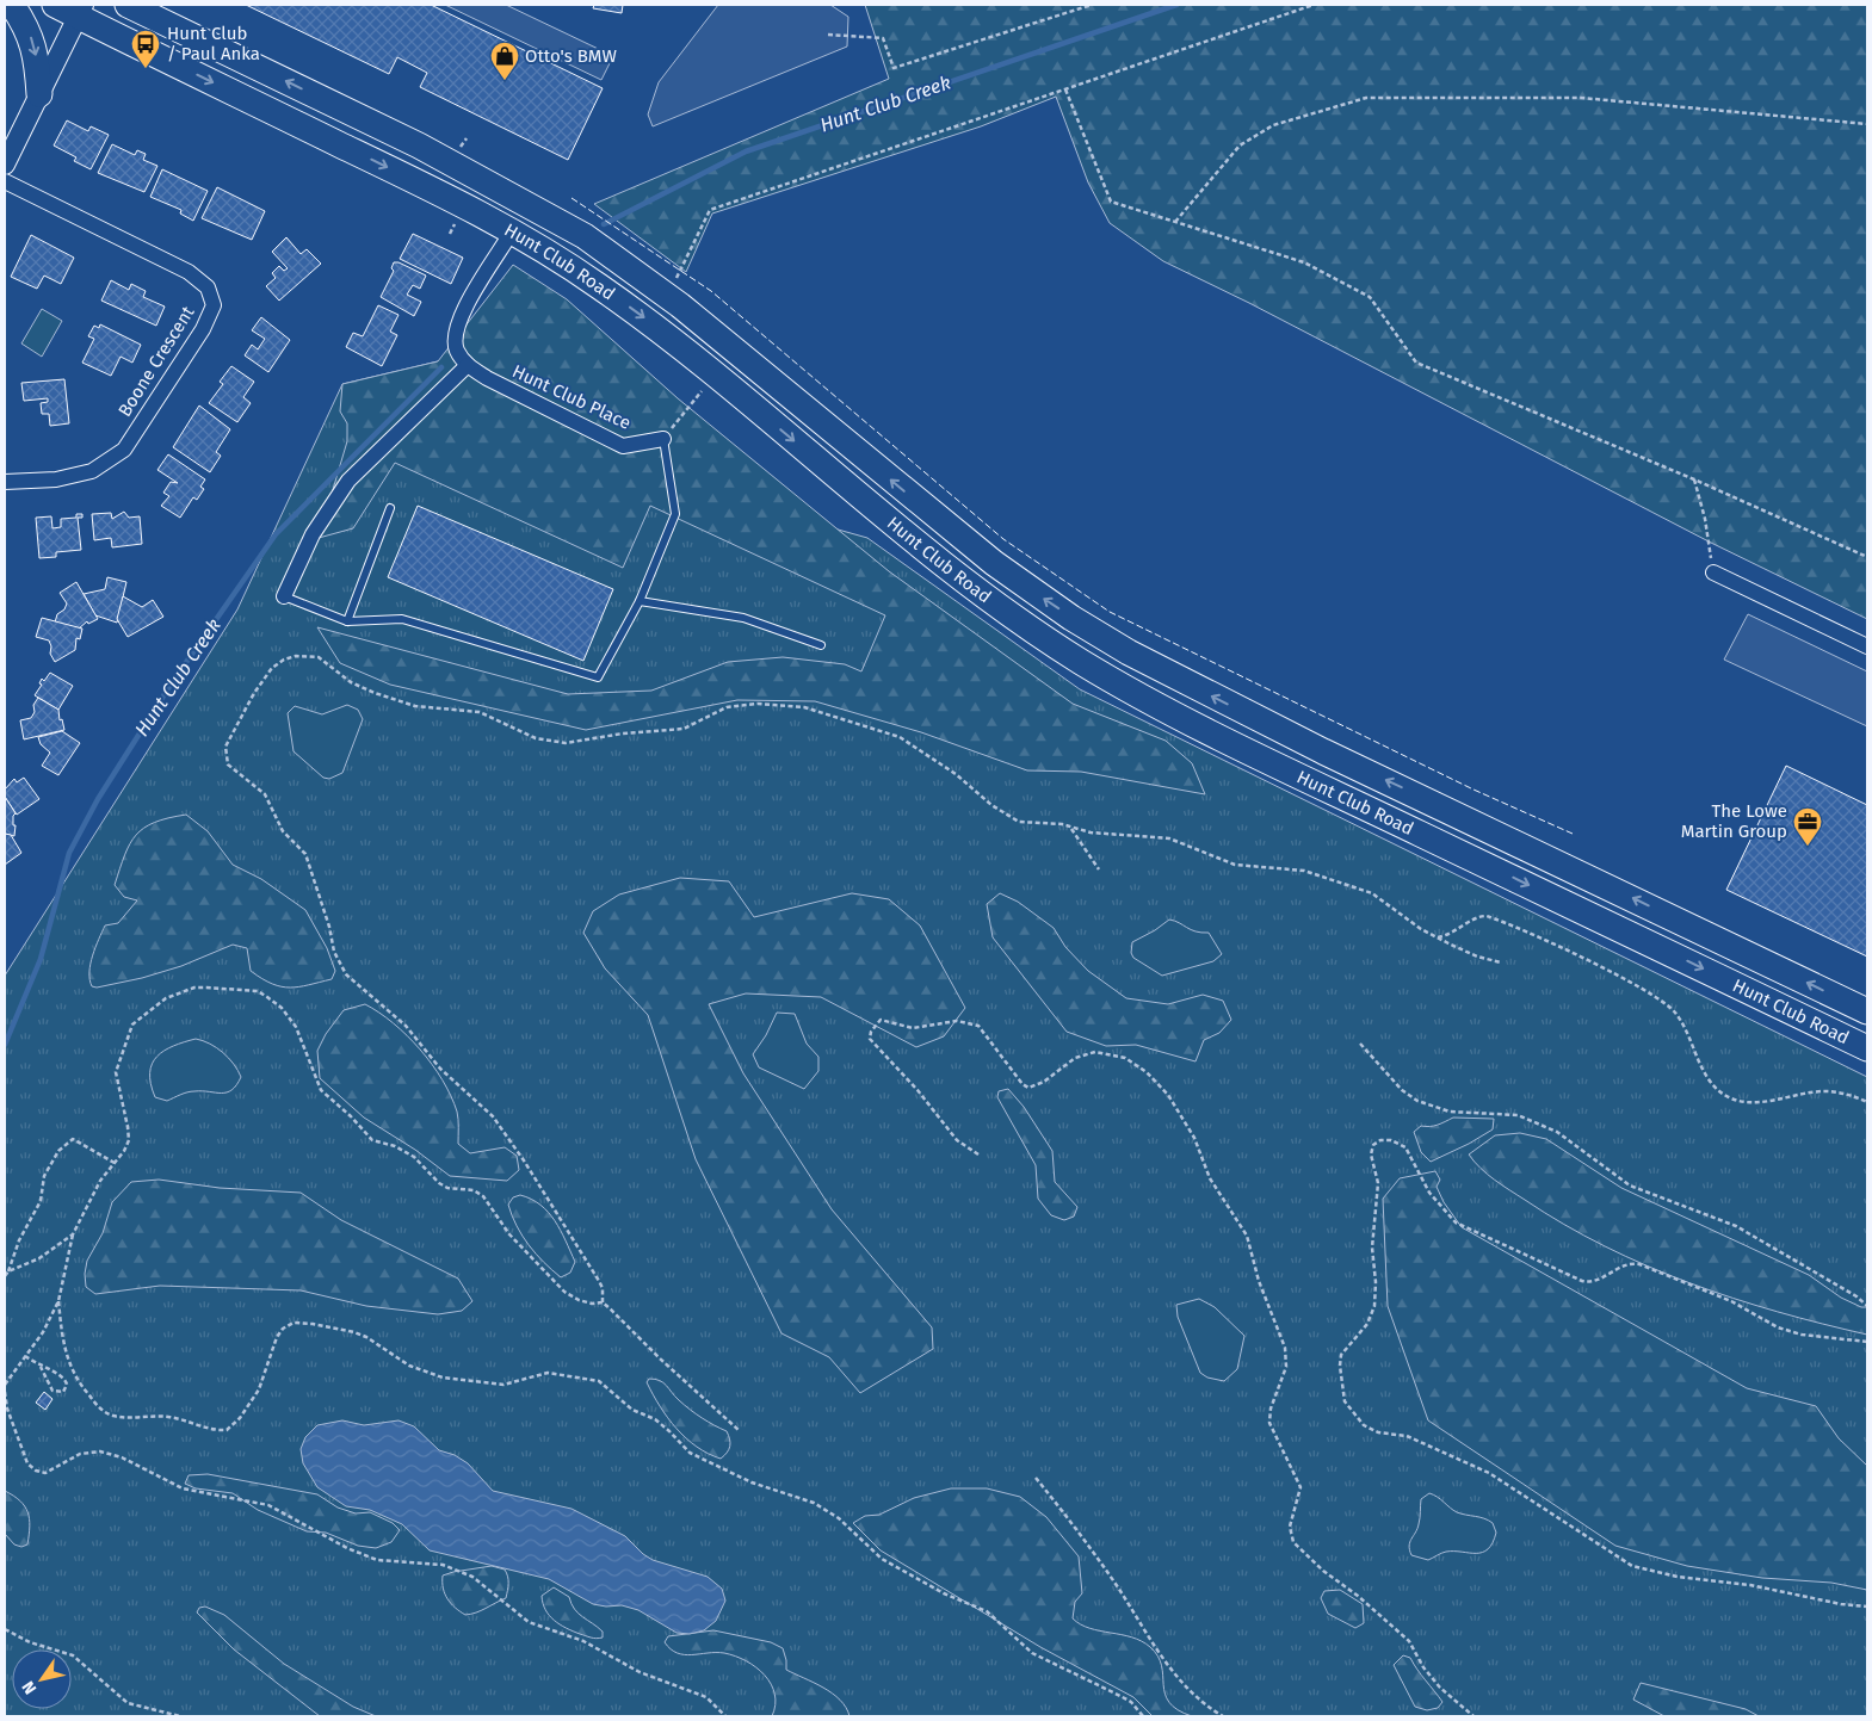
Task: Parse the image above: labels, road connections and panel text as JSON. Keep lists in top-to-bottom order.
{
  "streets": {
    "main road": ["Hunt Club Road"],
    "street": ["Boone Crescent", "Hunt Club Place"]
  },
  "water": ["Hunt Club Creek"],
  "places": {
    "bus stop": ["Hunt Club / Paul Anka"],
    "shop": ["Otto's BMW"],
    "office": ["The Lowe Martin Group"]
  },
  "north": "bottom left"
}
